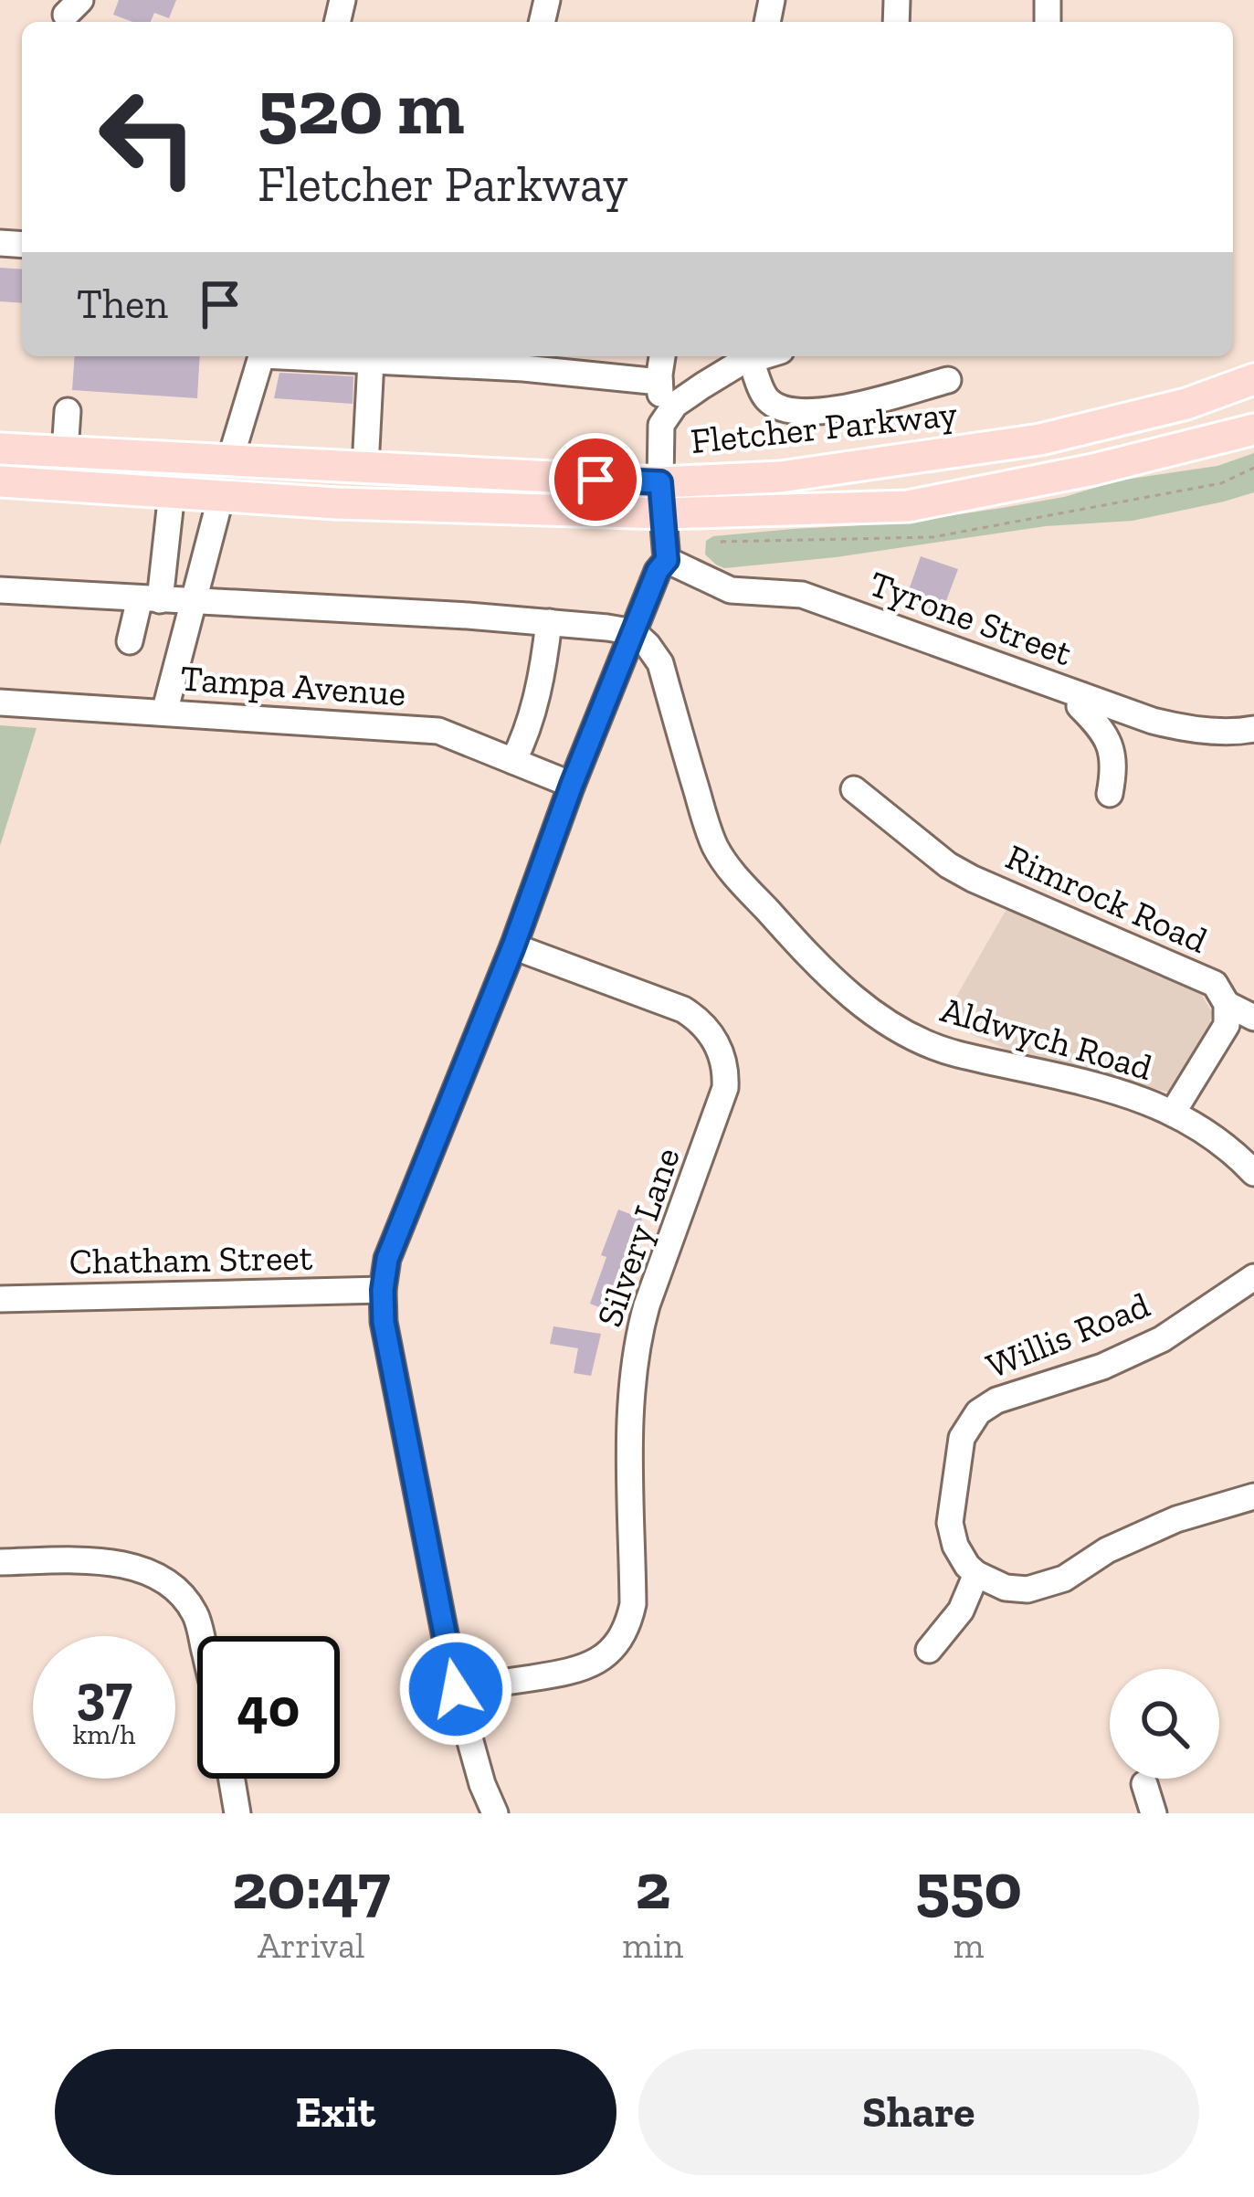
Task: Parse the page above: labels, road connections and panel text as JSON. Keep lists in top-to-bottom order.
{
  "streets": {
    "main road": ["Fletcher Parkway"],
    "street": [
      "Tyrone Street",
      "Tampa Avenue",
      "Rimrock Road",
      "Aldwych Road",
      "Silvery Lane",
      "Chatham Street",
      "Willis Road"
    ]
  },
  "crossings": [
    ["Rimrock Road", "Aldwych Road"]
  ],
  "page": {
    "turn": ["520 m", "Fletcher Parkway"],
    "then": "Then",
    "speed": "37 km/h",
    "limit": "40",
    "eta": [
      "20:47",
      "Arrival",
      "2",
      "min",
      "550",
      "m"
    ],
    "buttons": ["Exit", "Share"]
  }
}
